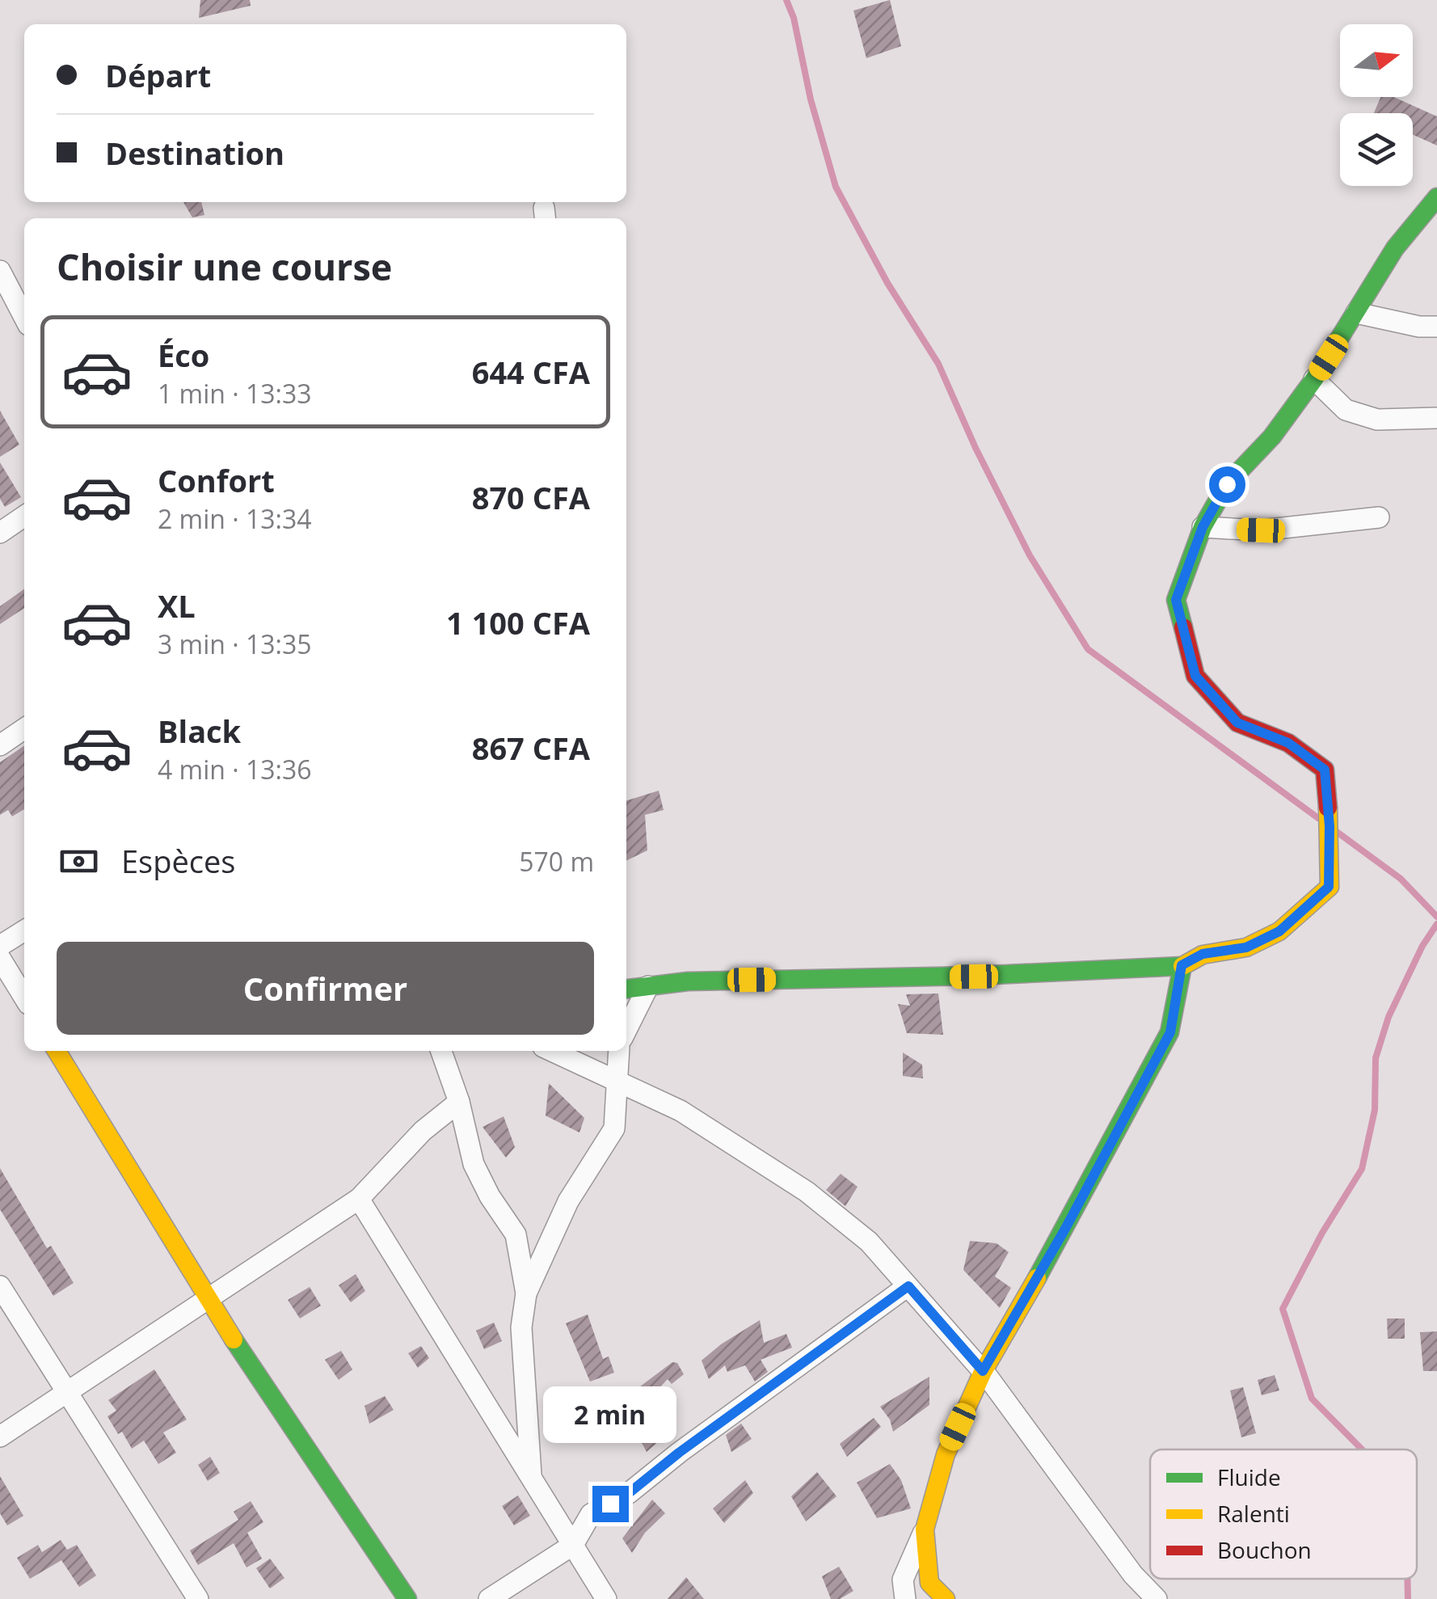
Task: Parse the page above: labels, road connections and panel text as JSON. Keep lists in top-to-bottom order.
{
  "legend": ["Fluide", "Ralenti", "Bouchon"],
  "north": "right",
  "page": {
    "banner": ["Départ", "Destination"],
    "heading": "Choisir une course",
    "list": [
      {
        "name": "Éco",
        "note": "1 min · 13:33",
        "value": "644 CFA"
      },
      {
        "name": "Confort",
        "note": "2 min · 13:34",
        "value": "870 CFA"
      },
      {
        "name": "XL",
        "note": "3 min · 13:35",
        "value": "1 100 CFA"
      },
      {
        "name": "Black",
        "note": "4 min · 13:36",
        "value": "867 CFA"
      }
    ],
    "pay": ["Espèces", "570 m"],
    "buttons": "Confirmer",
    "bubble": "2 min"
  }
}
